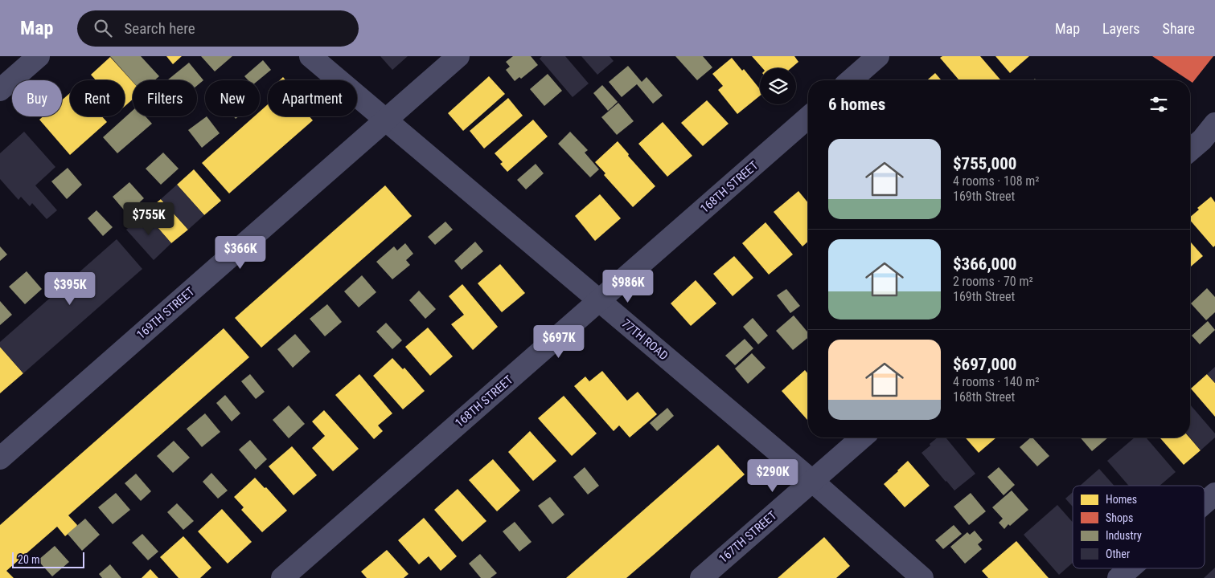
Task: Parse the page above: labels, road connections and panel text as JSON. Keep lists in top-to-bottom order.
{
  "streets": {
    "street": [
      "168TH STREET",
      "169TH STREET",
      "77TH ROAD",
      "167TH STREET"
    ]
  },
  "crossings": [
    ["168TH STREET", "77TH ROAD"],
    ["169TH STREET", "77TH ROAD"],
    ["77TH ROAD", "167TH STREET"]
  ],
  "legend": [
    "Homes",
    "Shops",
    "Industry",
    "Other"
  ],
  "scale_bar": "20 m",
  "page": {
    "header": "Map",
    "search": "Search here",
    "nav": ["Map", "Layers", "Share"],
    "chip": [
      "Buy",
      "Rent",
      "Filters",
      "New",
      "Apartment"
    ],
    "heading": "6 homes",
    "list": [
      {
        "name": "$755,000",
        "note": "4 rooms · 108 m² · 169th Street"
      },
      {
        "name": "$366,000",
        "note": "2 rooms · 70 m² · 169th Street"
      },
      {
        "name": "$697,000",
        "note": "4 rooms · 140 m² · 168th Street"
      }
    ],
    "price": [
      "$755K",
      "$366K",
      "$986K",
      "$395K",
      "$697K",
      "$290K"
    ],
    "scale": "20 m"
  }
}
